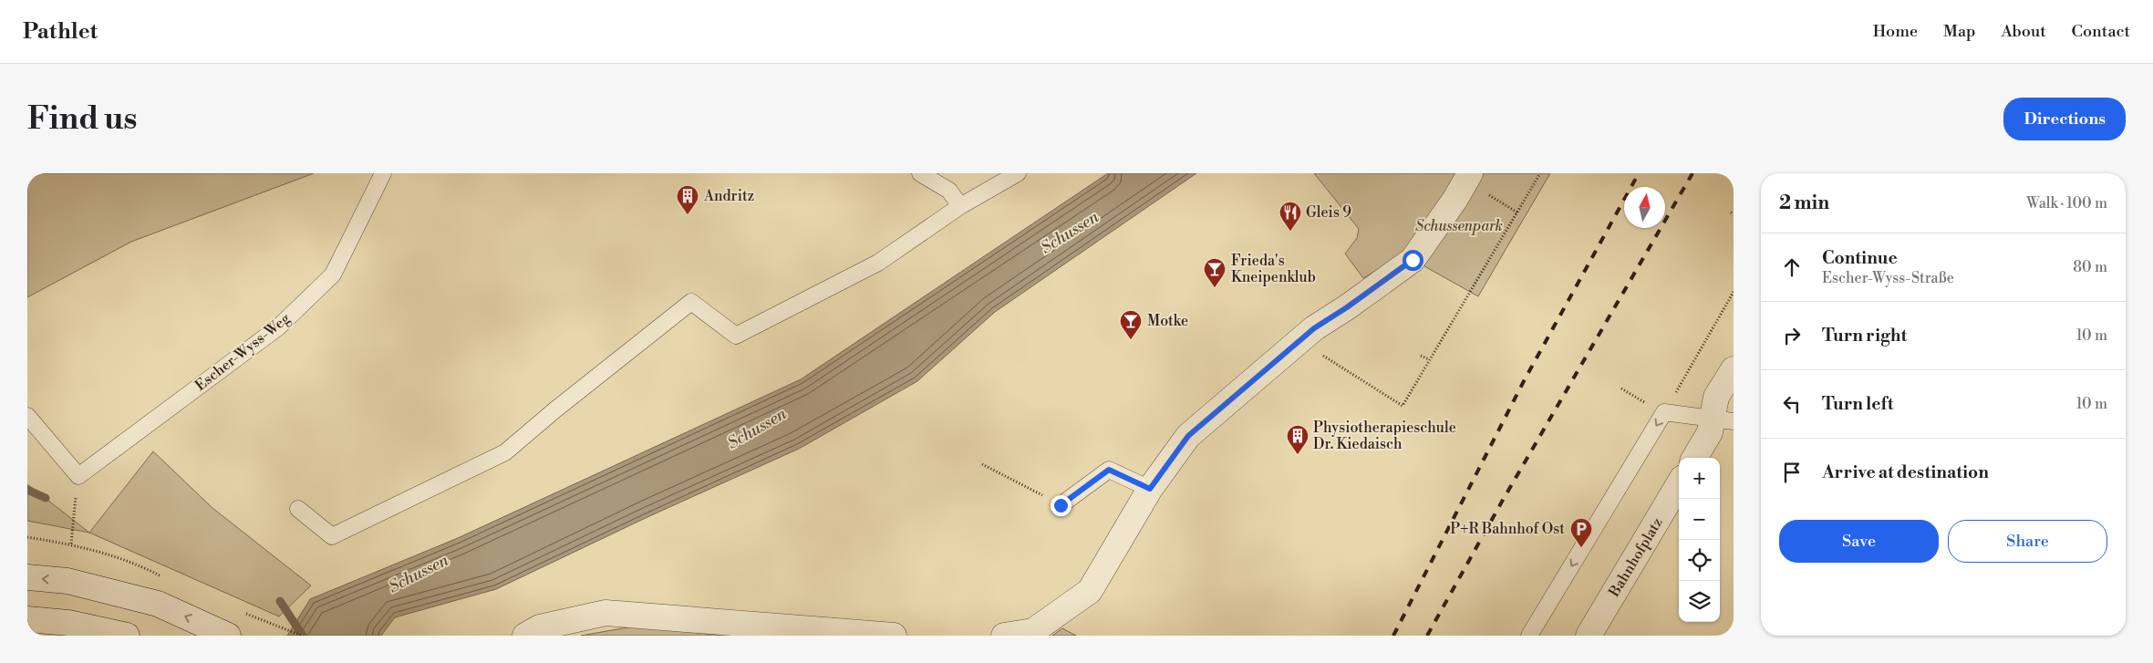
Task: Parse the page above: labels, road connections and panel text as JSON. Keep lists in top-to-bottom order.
{
  "streets": {
    "street": ["Bahnhofplatz"],
    "lane": ["Escher-Wyss-Weg"]
  },
  "water": ["Schussen"],
  "parks": ["Schussenpark"],
  "places": {
    "building": ["Andritz", "Physiotherapieschule Dr. Kiedaisch"],
    "restaurant": ["Gleis 9"],
    "bar": ["Frieda's Kneipenklub", "Motke"],
    "parking": ["P+R Bahnhof Ost"]
  },
  "north": "top",
  "page": {
    "header": "Pathlet",
    "nav": [
      "Home",
      "Map",
      "About",
      "Contact"
    ],
    "buttons": [
      "Directions",
      ["Save", "Share"]
    ],
    "title": "Find us",
    "heading": ["2 min", "Walk · 100 m"],
    "list": [
      ["Continue", "Escher-Wyss-Straße", "80 m"],
      ["Turn right", "10 m"],
      ["Turn left", "10 m"],
      "Arrive at destination"
    ],
    "map_buttons": ["+", "−"]
  }
}
